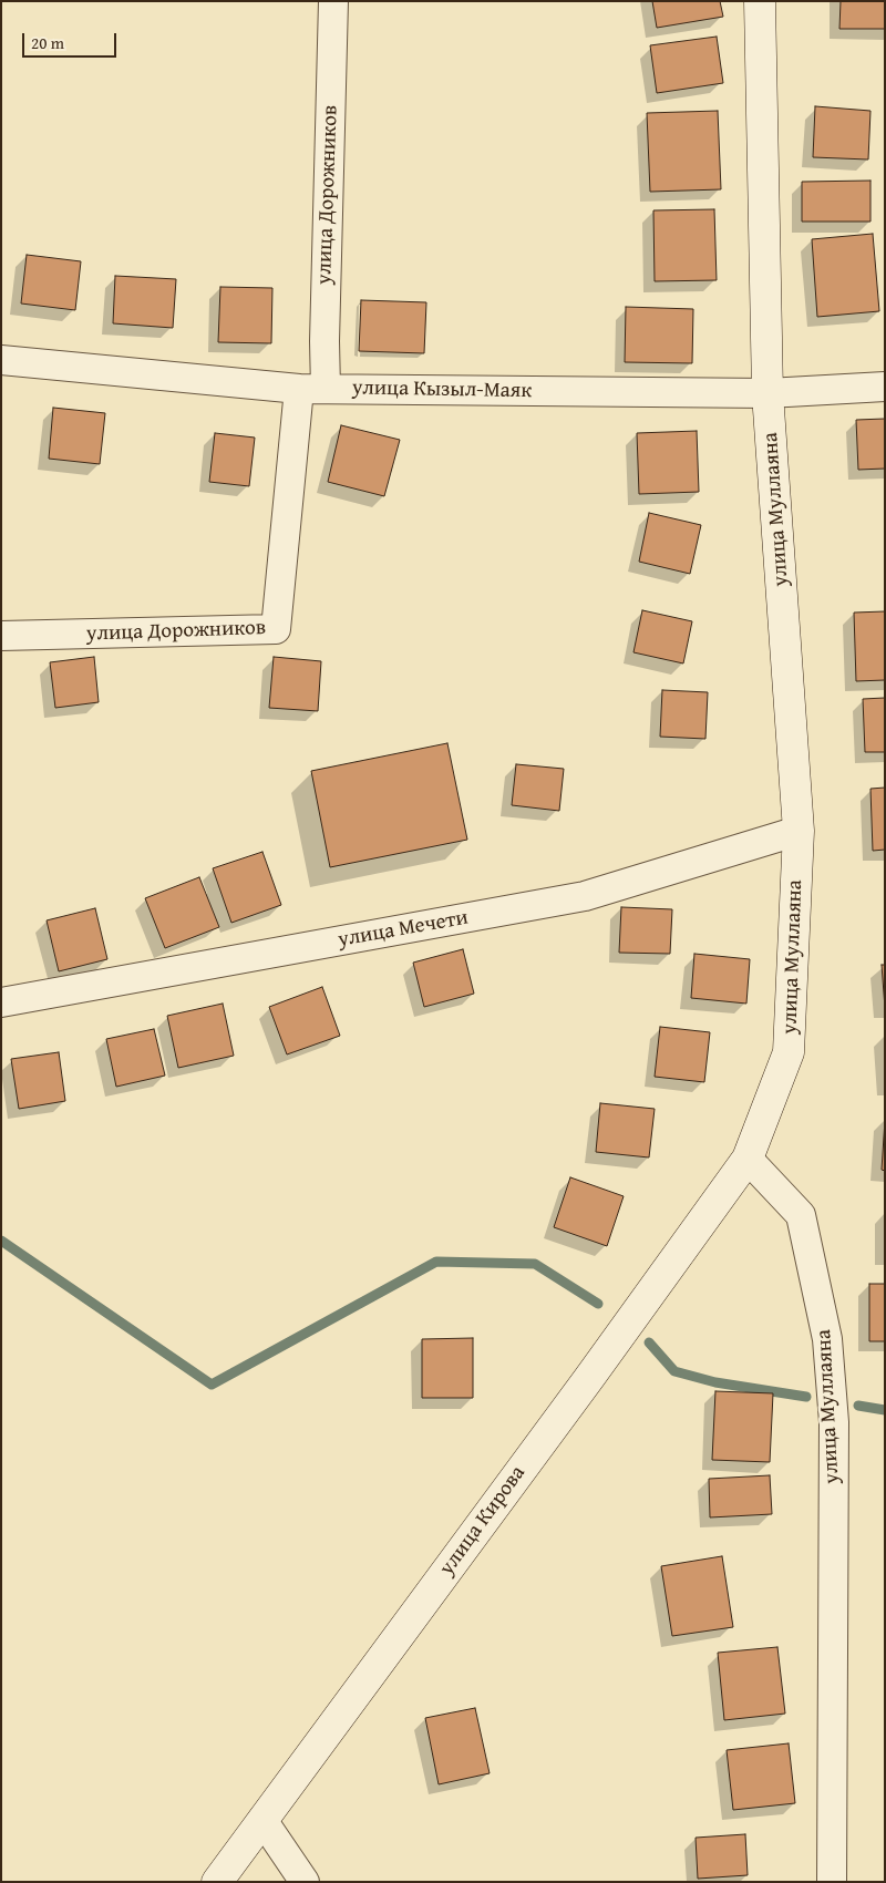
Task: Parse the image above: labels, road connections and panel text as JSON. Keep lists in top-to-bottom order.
{
  "streets": {
    "main road": ["улица Муллаяна", "улица Кирова"],
    "street": ["улица Дорожников", "улица Кызыл-Маяк", "улица Мечети"]
  },
  "crossings": [
    ["улица Дорожников", "улица Кызыл-Маяк"],
    ["улица Кызыл-Маяк", "улица Муллаяна"],
    ["улица Муллаяна", "улица Мечети"],
    ["улица Муллаяна", "улица Кирова"]
  ],
  "scale_bar": "20 m"
}
